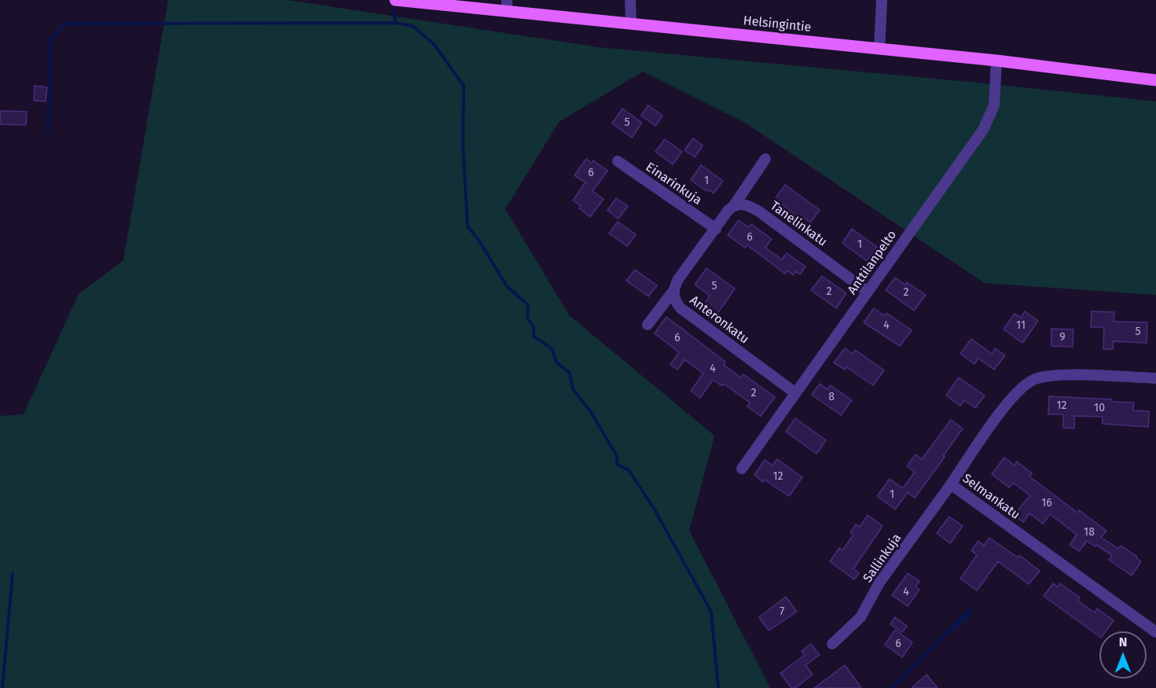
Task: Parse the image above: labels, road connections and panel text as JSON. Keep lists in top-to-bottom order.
{
  "streets": {
    "main road": ["Helsingintie"],
    "street": [
      "Einarinkuja",
      "Tanelinkatu",
      "Anttilanpelto",
      "Anteronkatu",
      "Selmankatu",
      "Sallinkuja"
    ]
  },
  "crossings": [
    ["Helsingintie", "Anttilanpelto"],
    ["Einarinkuja", "Anteronkatu"],
    ["Tanelinkatu", "Anttilanpelto"],
    ["Anttilanpelto", "Anteronkatu"],
    ["Selmankatu", "Sallinkuja"]
  ],
  "house_numbers": [
    "5",
    "6",
    "1",
    "6",
    "1",
    "5",
    "2",
    "2",
    "4",
    "11",
    "5",
    "9",
    "6",
    "4",
    "2",
    "8",
    "12",
    "10",
    "12",
    "1",
    "16",
    "18",
    "4",
    "7",
    "6"
  ],
  "north": "top"
}
